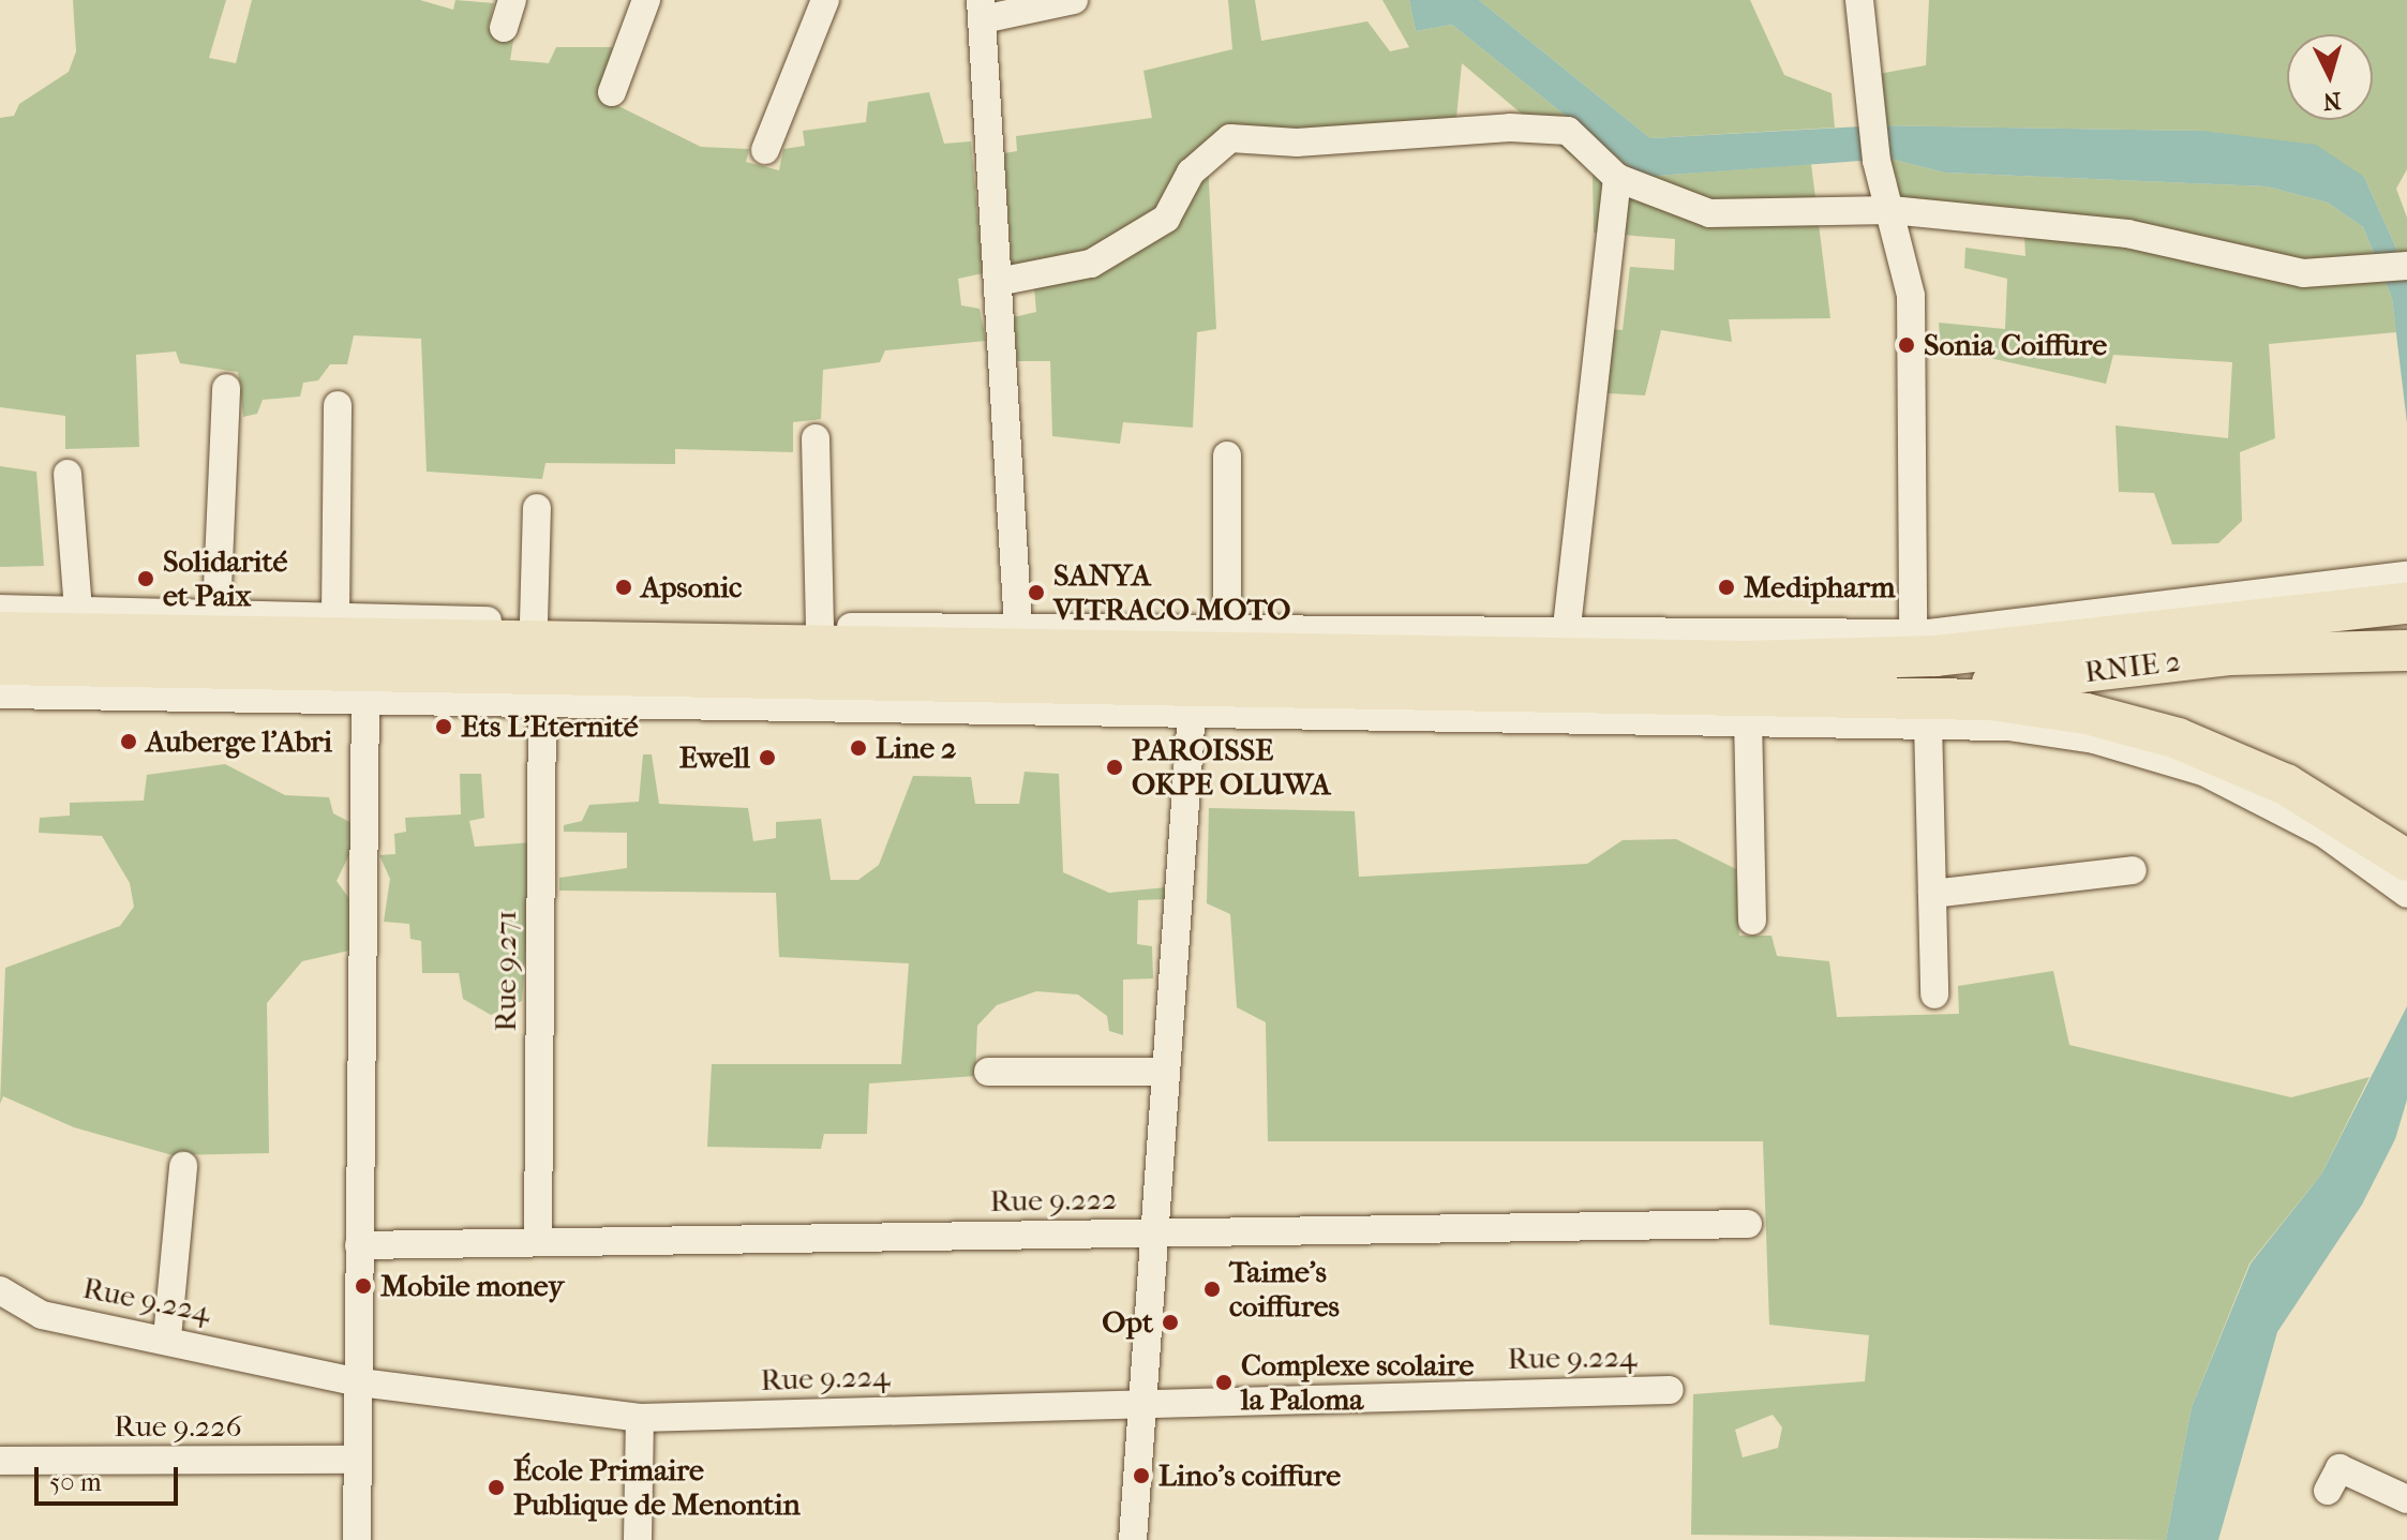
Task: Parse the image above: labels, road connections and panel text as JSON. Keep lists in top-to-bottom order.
{
  "streets": {
    "highway": ["RNIE 2"],
    "street": [
      "Rue 9.271",
      "Rue 9.222",
      "Rue 9.224",
      "Rue 9.226"
    ]
  },
  "crossings": [
    ["Rue 9.271", "Rue 9.222"]
  ],
  "places": [
    "Sonia Coiffure",
    "Solidarité et Paix",
    "Apsonic",
    "Medipharm",
    "SANYA VITRACO MOTO",
    "Ets L'Eternité",
    "Auberge l'Abri",
    "Line 2",
    "Ewell",
    "PAROISSE OKPE OLUWA",
    "Mobile money",
    "Taime’s coiffures",
    "Opt",
    "Complexe scolaire la Paloma",
    "Lino’s coiffure",
    "École Primaire Publique de Menontin"
  ],
  "scale_bar": "50 m",
  "north": "bottom"
}
